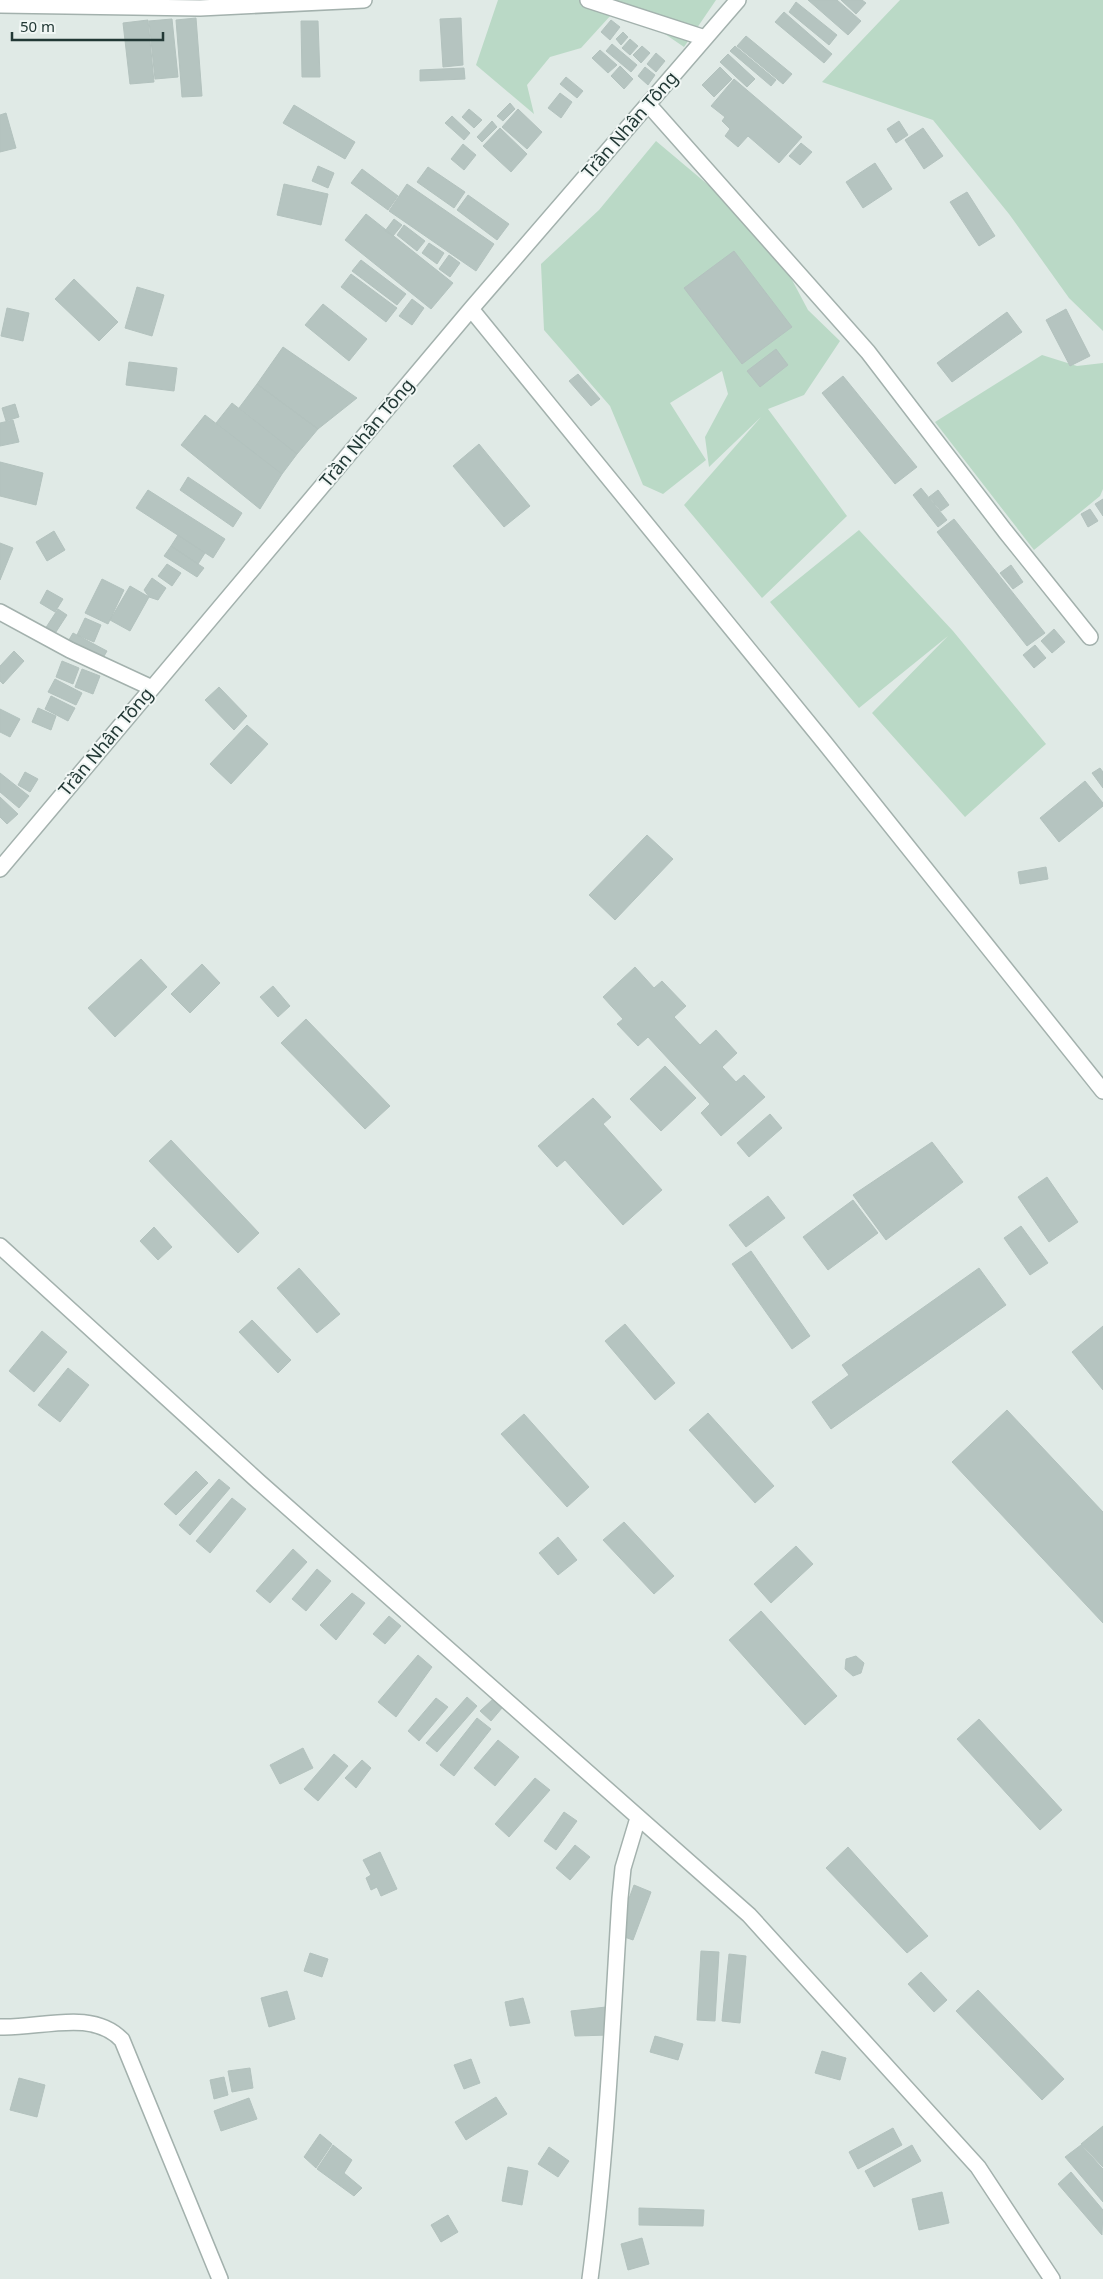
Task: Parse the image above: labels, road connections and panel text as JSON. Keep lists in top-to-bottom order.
{
  "streets": {
    "street": ["Trần Nhân Tông"]
  },
  "scale_bar": "50 m"
}
